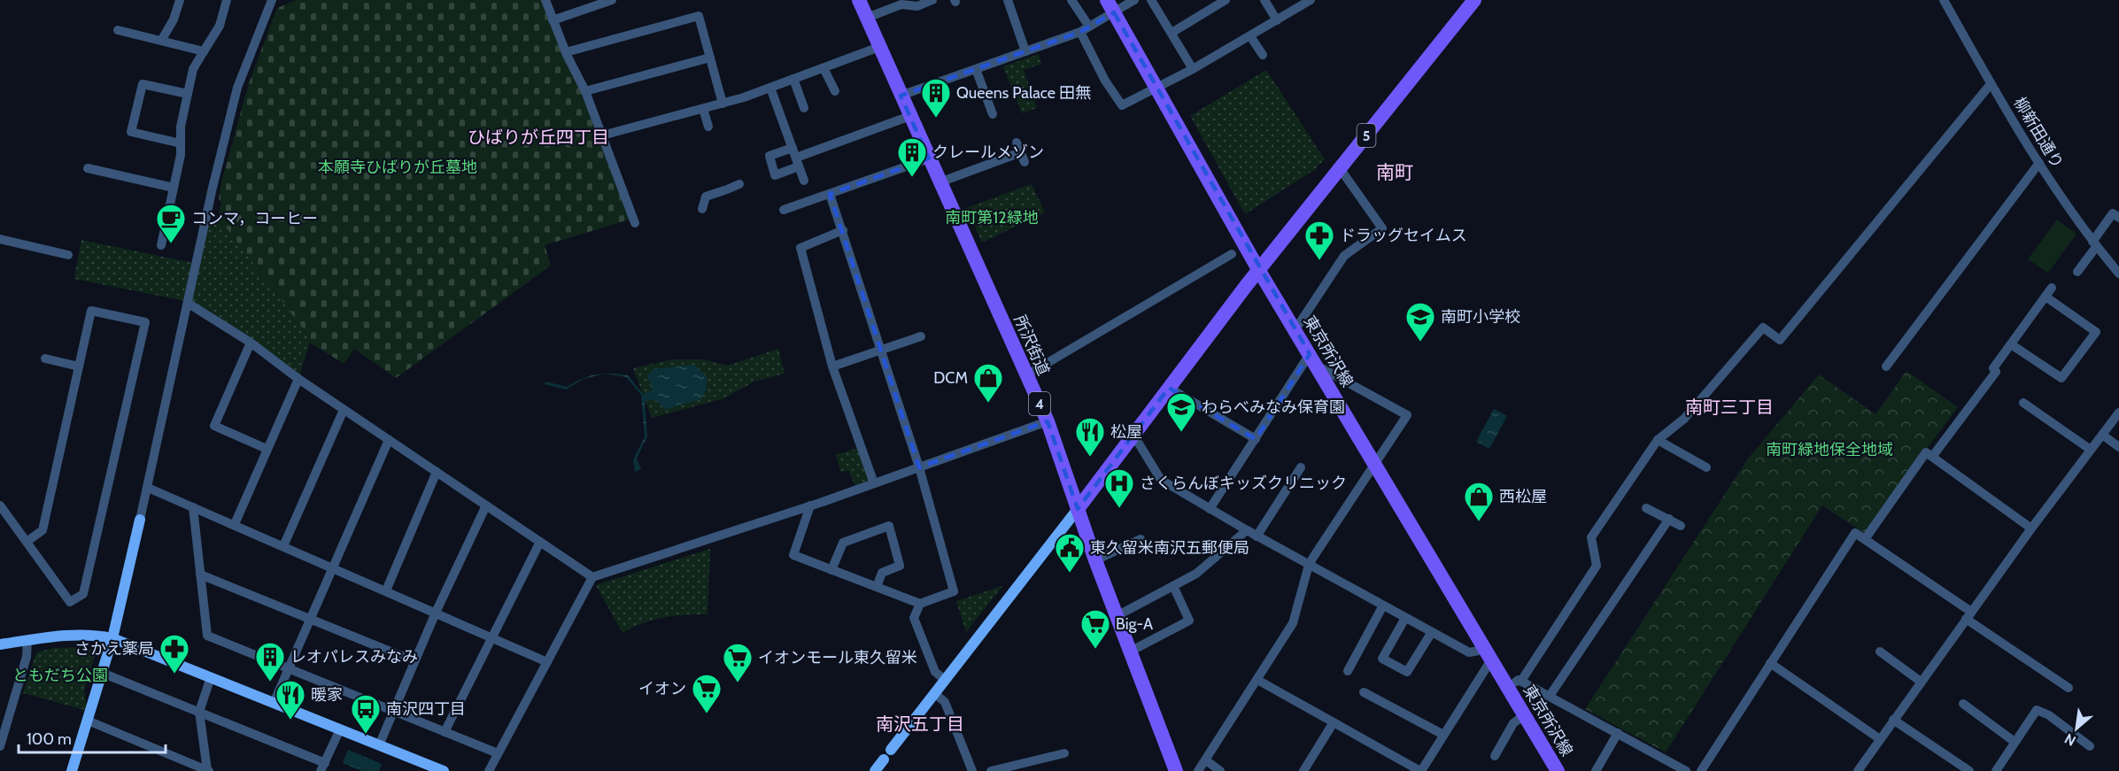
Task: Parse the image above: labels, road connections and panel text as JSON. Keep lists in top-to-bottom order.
{
  "streets": {
    "main road": [
      "5",
      "所沢街道",
      "東京所沢線",
      "4"
    ],
    "street": ["柳新田通り"]
  },
  "crossings": [
    ["5", "所沢街道"],
    ["5", "東京所沢線"]
  ],
  "districts": [
    "ひばりが丘四丁目",
    "南町",
    "南町三丁目",
    "南沢五丁目"
  ],
  "parks": [
    "本願寺ひばりが丘墓地",
    "南町第12緑地",
    "南町緑地保全地域",
    "ともだち公園"
  ],
  "places": {
    "building": ["Queens Palace 田無", "クレールメゾン", "レオパレスみなみ"],
    "cafe": ["コンマ，コーヒー"],
    "pharmacy": ["ドラッグセイムス", "さかえ薬局"],
    "school or university": ["南町小学校", "わらべみなみ保育園"],
    "shop": ["DCM", "西松屋"],
    "restaurant": ["松屋", "暖家"],
    "hospital": ["さくらんぼキッズクリニック"],
    "public building": ["東久留米南沢五郵便局"],
    "supermarket": ["Big-A", "イオンモール東久留米", "イオン"],
    "bus stop": ["南沢四丁目"]
  },
  "scale_bar": "100 m",
  "north": "bottom left"
}
